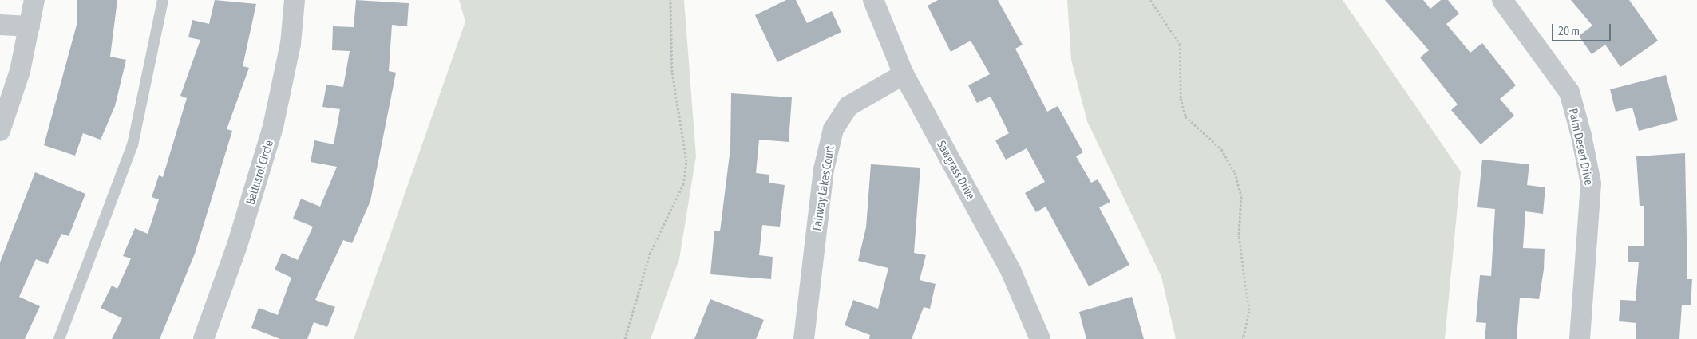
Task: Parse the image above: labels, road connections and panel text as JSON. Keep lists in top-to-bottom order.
{
  "streets": {
    "street": [
      "Palm Desert Drive",
      "Sawgrass Drive",
      "Baltusrol Circle",
      "Fairway Lakes Court"
    ]
  },
  "crossings": [
    ["Sawgrass Drive", "Fairway Lakes Court"]
  ],
  "scale_bar": "20 m"
}
